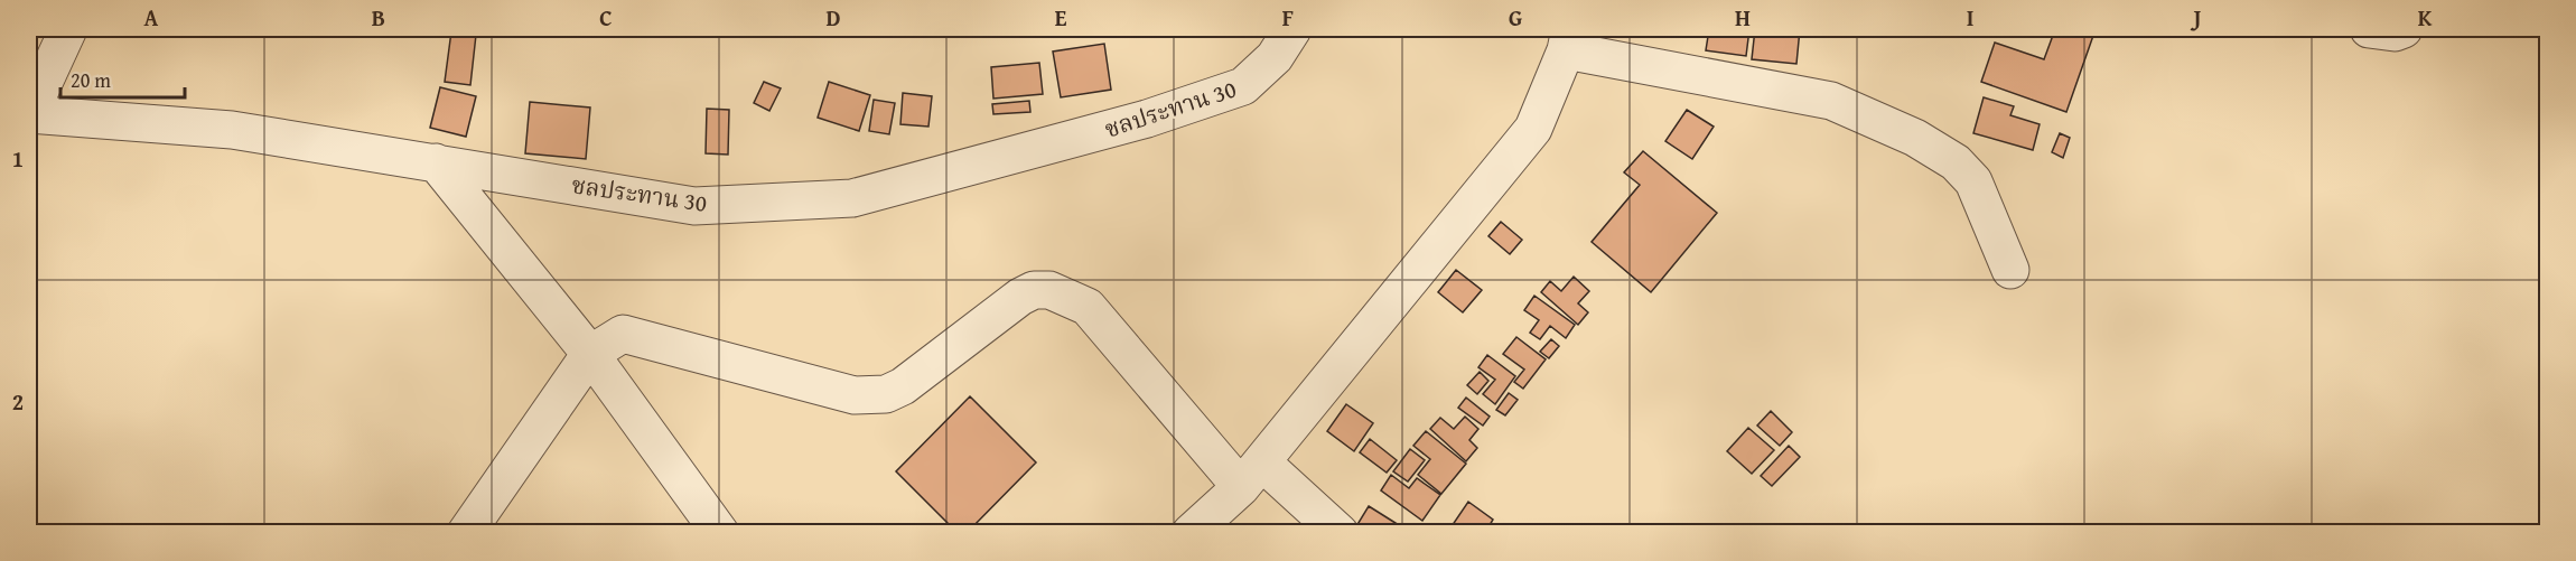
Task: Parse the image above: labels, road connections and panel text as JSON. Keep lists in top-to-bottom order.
{
  "streets": {
    "street": ["ชลประทาน 30"]
  },
  "scale_bar": "20 m",
  "grid": {
    "columns": [
      "A",
      "B",
      "C",
      "D",
      "E",
      "F",
      "G",
      "H",
      "I",
      "J",
      "K"
    ],
    "rows": ["1", "2"]
  }
}
